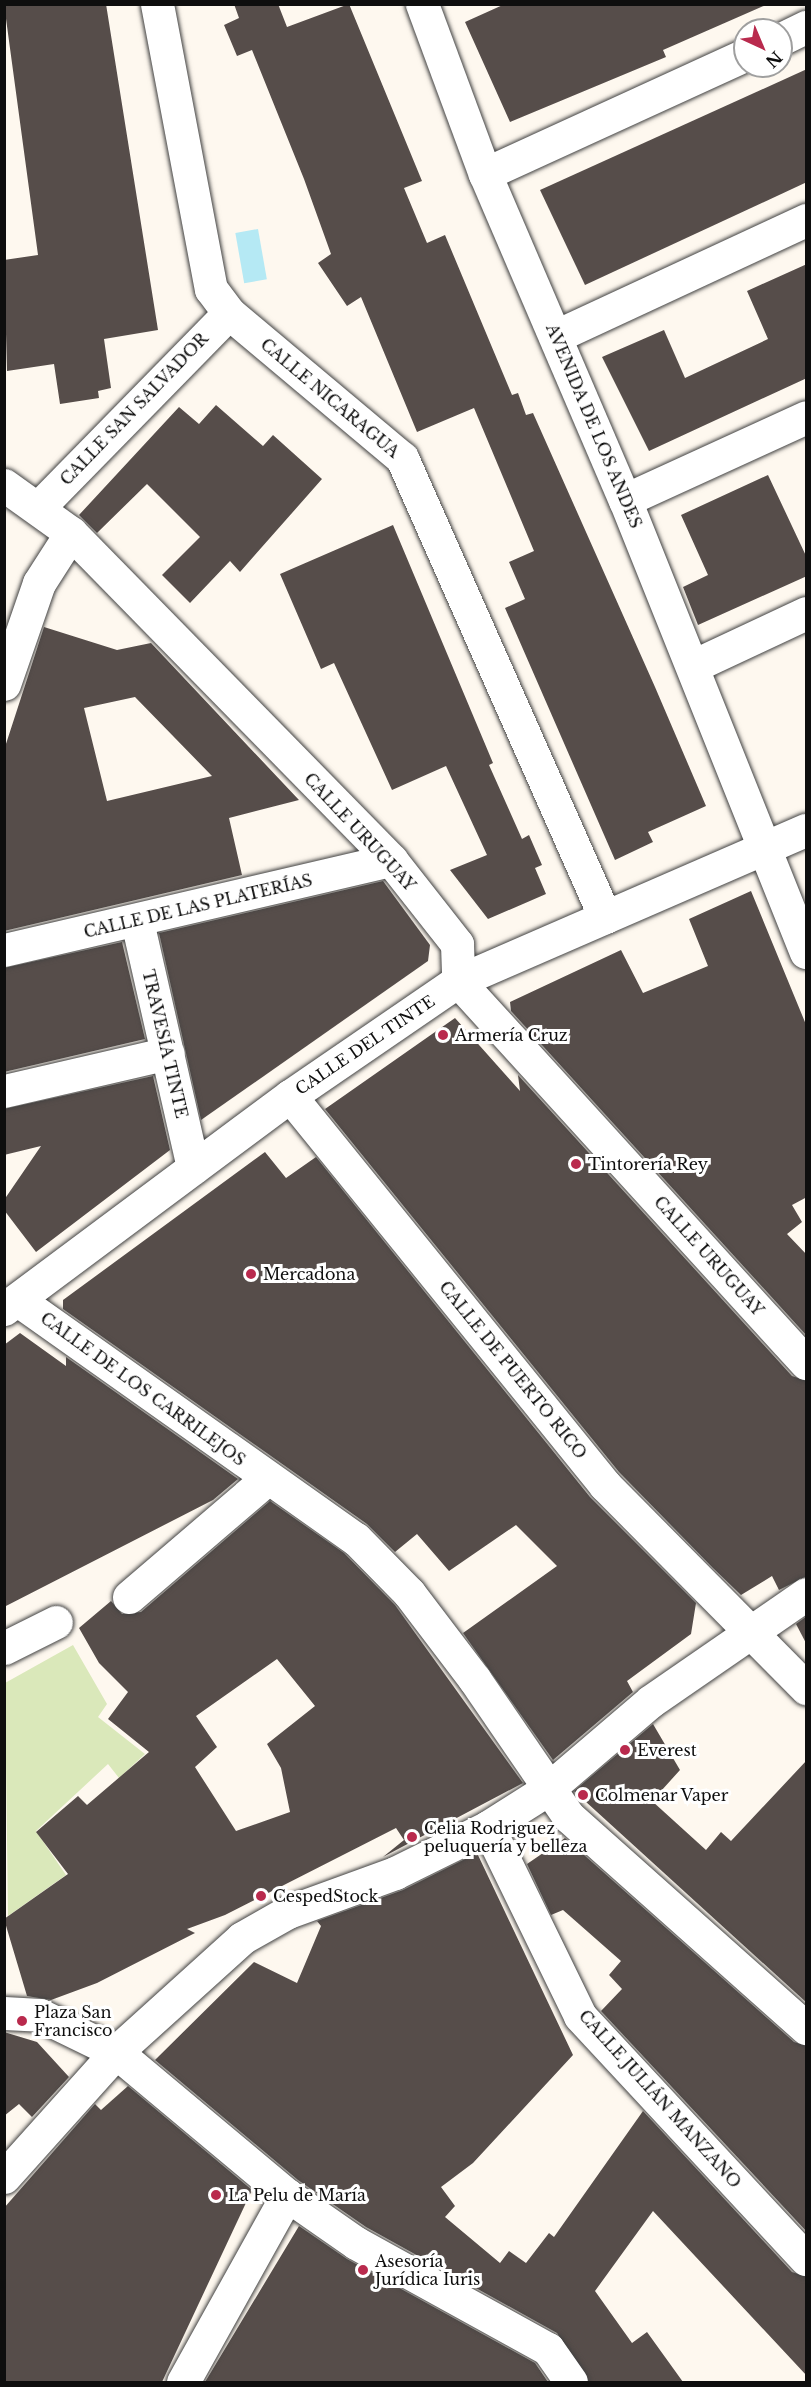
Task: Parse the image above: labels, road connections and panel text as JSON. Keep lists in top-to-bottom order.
{
  "streets": {
    "street": [
      "CALLE NICARAGUA",
      "CALLE SAN SALVADOR",
      "AVENIDA DE LOS ANDES",
      "CALLE URUGUAY",
      "CALLE DE LAS PLATERÍAS",
      "TRAVESÍA TINTE",
      "CALLE DEL TINTE",
      "CALLE DE PUERTO RICO",
      "CALLE DE LOS CARRILEJOS",
      "CALLE JULIÁN MANZANO"
    ]
  },
  "crossings": [
    ["CALLE NICARAGUA", "CALLE SAN SALVADOR"],
    ["CALLE NICARAGUA", "CALLE DEL TINTE"],
    ["CALLE SAN SALVADOR", "CALLE URUGUAY"],
    ["AVENIDA DE LOS ANDES", "CALLE DEL TINTE"],
    ["CALLE URUGUAY", "CALLE DE LAS PLATERÍAS"],
    ["CALLE URUGUAY", "CALLE DEL TINTE"],
    ["CALLE DE LAS PLATERÍAS", "TRAVESÍA TINTE"],
    ["TRAVESÍA TINTE", "CALLE DEL TINTE"],
    ["CALLE DEL TINTE", "CALLE DE PUERTO RICO"],
    ["CALLE DEL TINTE", "CALLE DE LOS CARRILEJOS"]
  ],
  "places": [
    "Armería Cruz",
    "Tintorería Rey",
    "Mercadona",
    "Everest",
    "Colmenar Vaper",
    "Celia Rodriguez peluquería y belleza",
    "CespedStock",
    "Plaza San Francisco",
    "La Pelu de María",
    "Asesoría Jurídica Iuris"
  ],
  "north": "bottom right"
}
